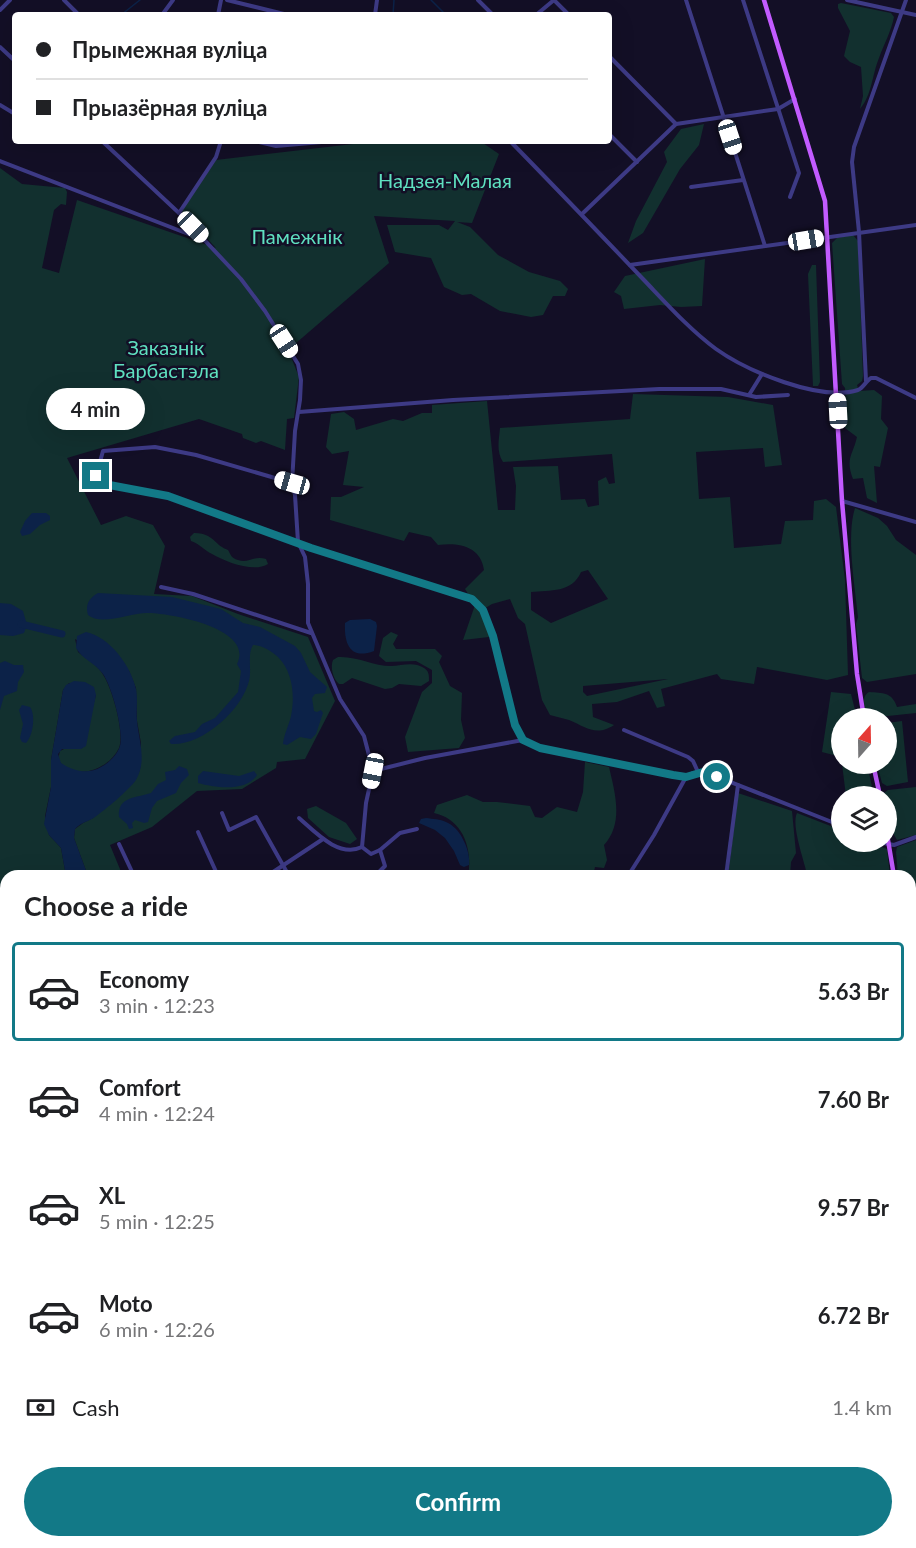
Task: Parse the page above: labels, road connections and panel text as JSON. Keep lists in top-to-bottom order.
{
  "parks": ["Надзея-Малая", "Памежнік", "Заказнік Барбастэла"],
  "north": "top",
  "page": {
    "banner": ["Прымежная вуліца", "Прыазёрная вуліца"],
    "bubble": "4 min",
    "heading": "Choose a ride",
    "list": [
      {
        "name": "Economy",
        "note": "3 min · 12:23",
        "value": "5.63 Br"
      },
      {
        "name": "Comfort",
        "note": "4 min · 12:24",
        "value": "7.60 Br"
      },
      {
        "name": "XL",
        "note": "5 min · 12:25",
        "value": "9.57 Br"
      },
      {
        "name": "Moto",
        "note": "6 min · 12:26",
        "value": "6.72 Br"
      }
    ],
    "pay": ["Cash", "1.4 km"],
    "buttons": "Confirm"
  }
}
